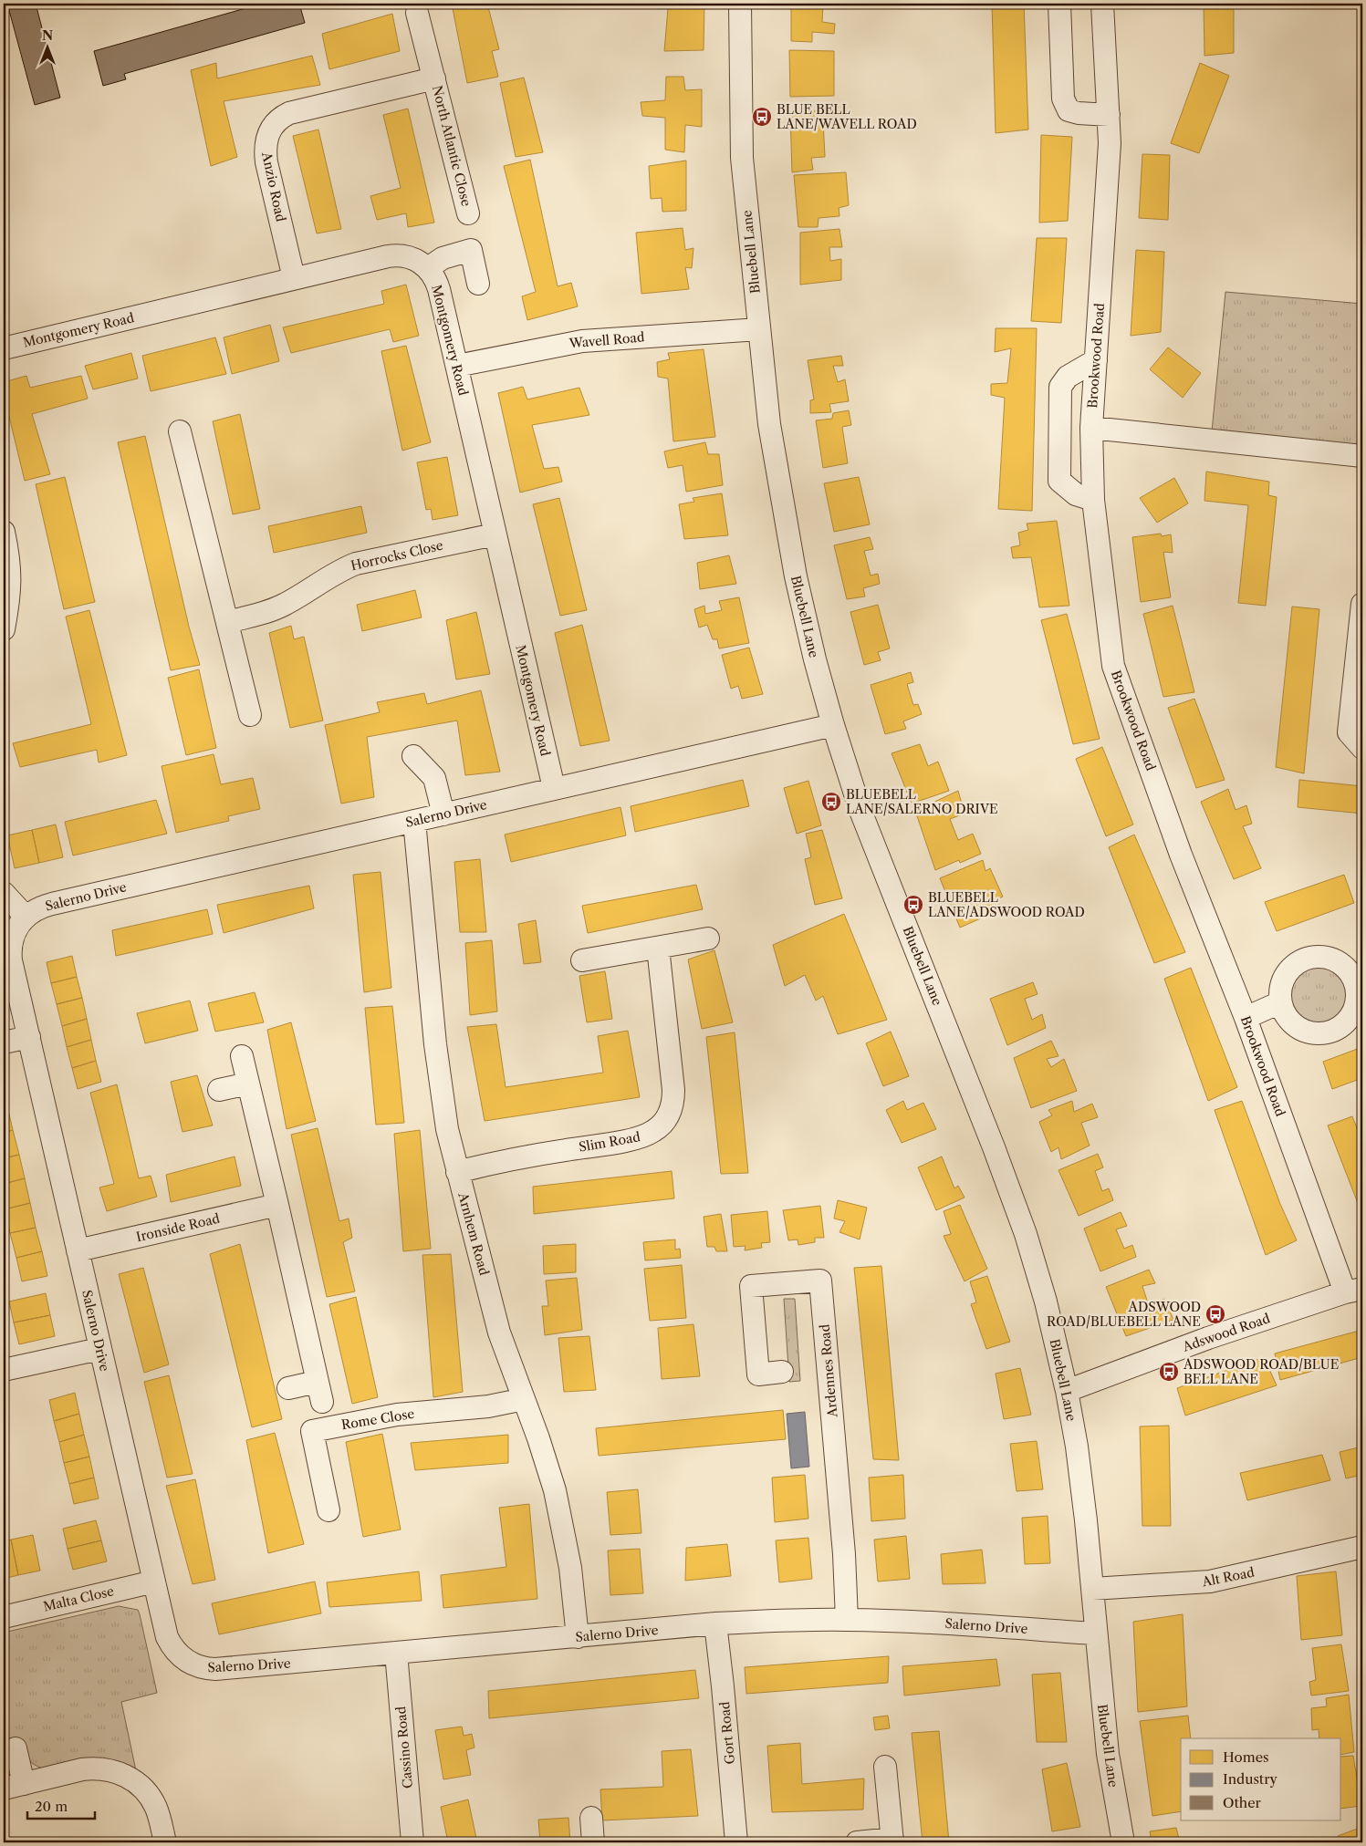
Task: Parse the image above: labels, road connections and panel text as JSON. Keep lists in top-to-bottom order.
{
  "streets": {
    "street": [
      "North Atlantic Close",
      "Anzio Road",
      "Bluebell Lane",
      "Montgomery Road",
      "Wavell Road",
      "Brookwood Road",
      "Horrocks Close",
      "Salerno Drive",
      "Slim Road",
      "Ironside Road",
      "Arnhem Road",
      "Adswood Road",
      "Ardennes Road",
      "Rome Close",
      "Alt Road",
      "Malta Close",
      "Gort Road",
      "Cassino Road"
    ]
  },
  "crossings": [
    ["North Atlantic Close", "Anzio Road"],
    ["Anzio Road", "Montgomery Road"],
    ["Bluebell Lane", "Wavell Road"],
    ["Bluebell Lane", "Salerno Drive"],
    ["Bluebell Lane", "Adswood Road"],
    ["Bluebell Lane", "Alt Road"],
    ["Montgomery Road", "Wavell Road"],
    ["Montgomery Road", "Horrocks Close"],
    ["Montgomery Road", "Salerno Drive"],
    ["Brookwood Road", "Adswood Road"],
    ["Salerno Drive", "Ironside Road"],
    ["Salerno Drive", "Arnhem Road"],
    ["Salerno Drive", "Ardennes Road"],
    ["Salerno Drive", "Malta Close"],
    ["Salerno Drive", "Gort Road"],
    ["Salerno Drive", "Cassino Road"],
    ["Slim Road", "Arnhem Road"],
    ["Arnhem Road", "Rome Close"]
  ],
  "places": {
    "bus stop": [
      "BLUE BELL LANE/WAVELL ROAD",
      "BLUEBELL LANE/SALERNO DRIVE",
      "BLUEBELL LANE/ADSWOOD ROAD",
      "ADSWOOD ROAD/BLUEBELL LANE",
      "ADSWOOD ROAD/BLUE BELL LANE"
    ]
  },
  "legend": ["Homes", "Industry", "Other"],
  "scale_bar": "20 m",
  "north": "top"
}
